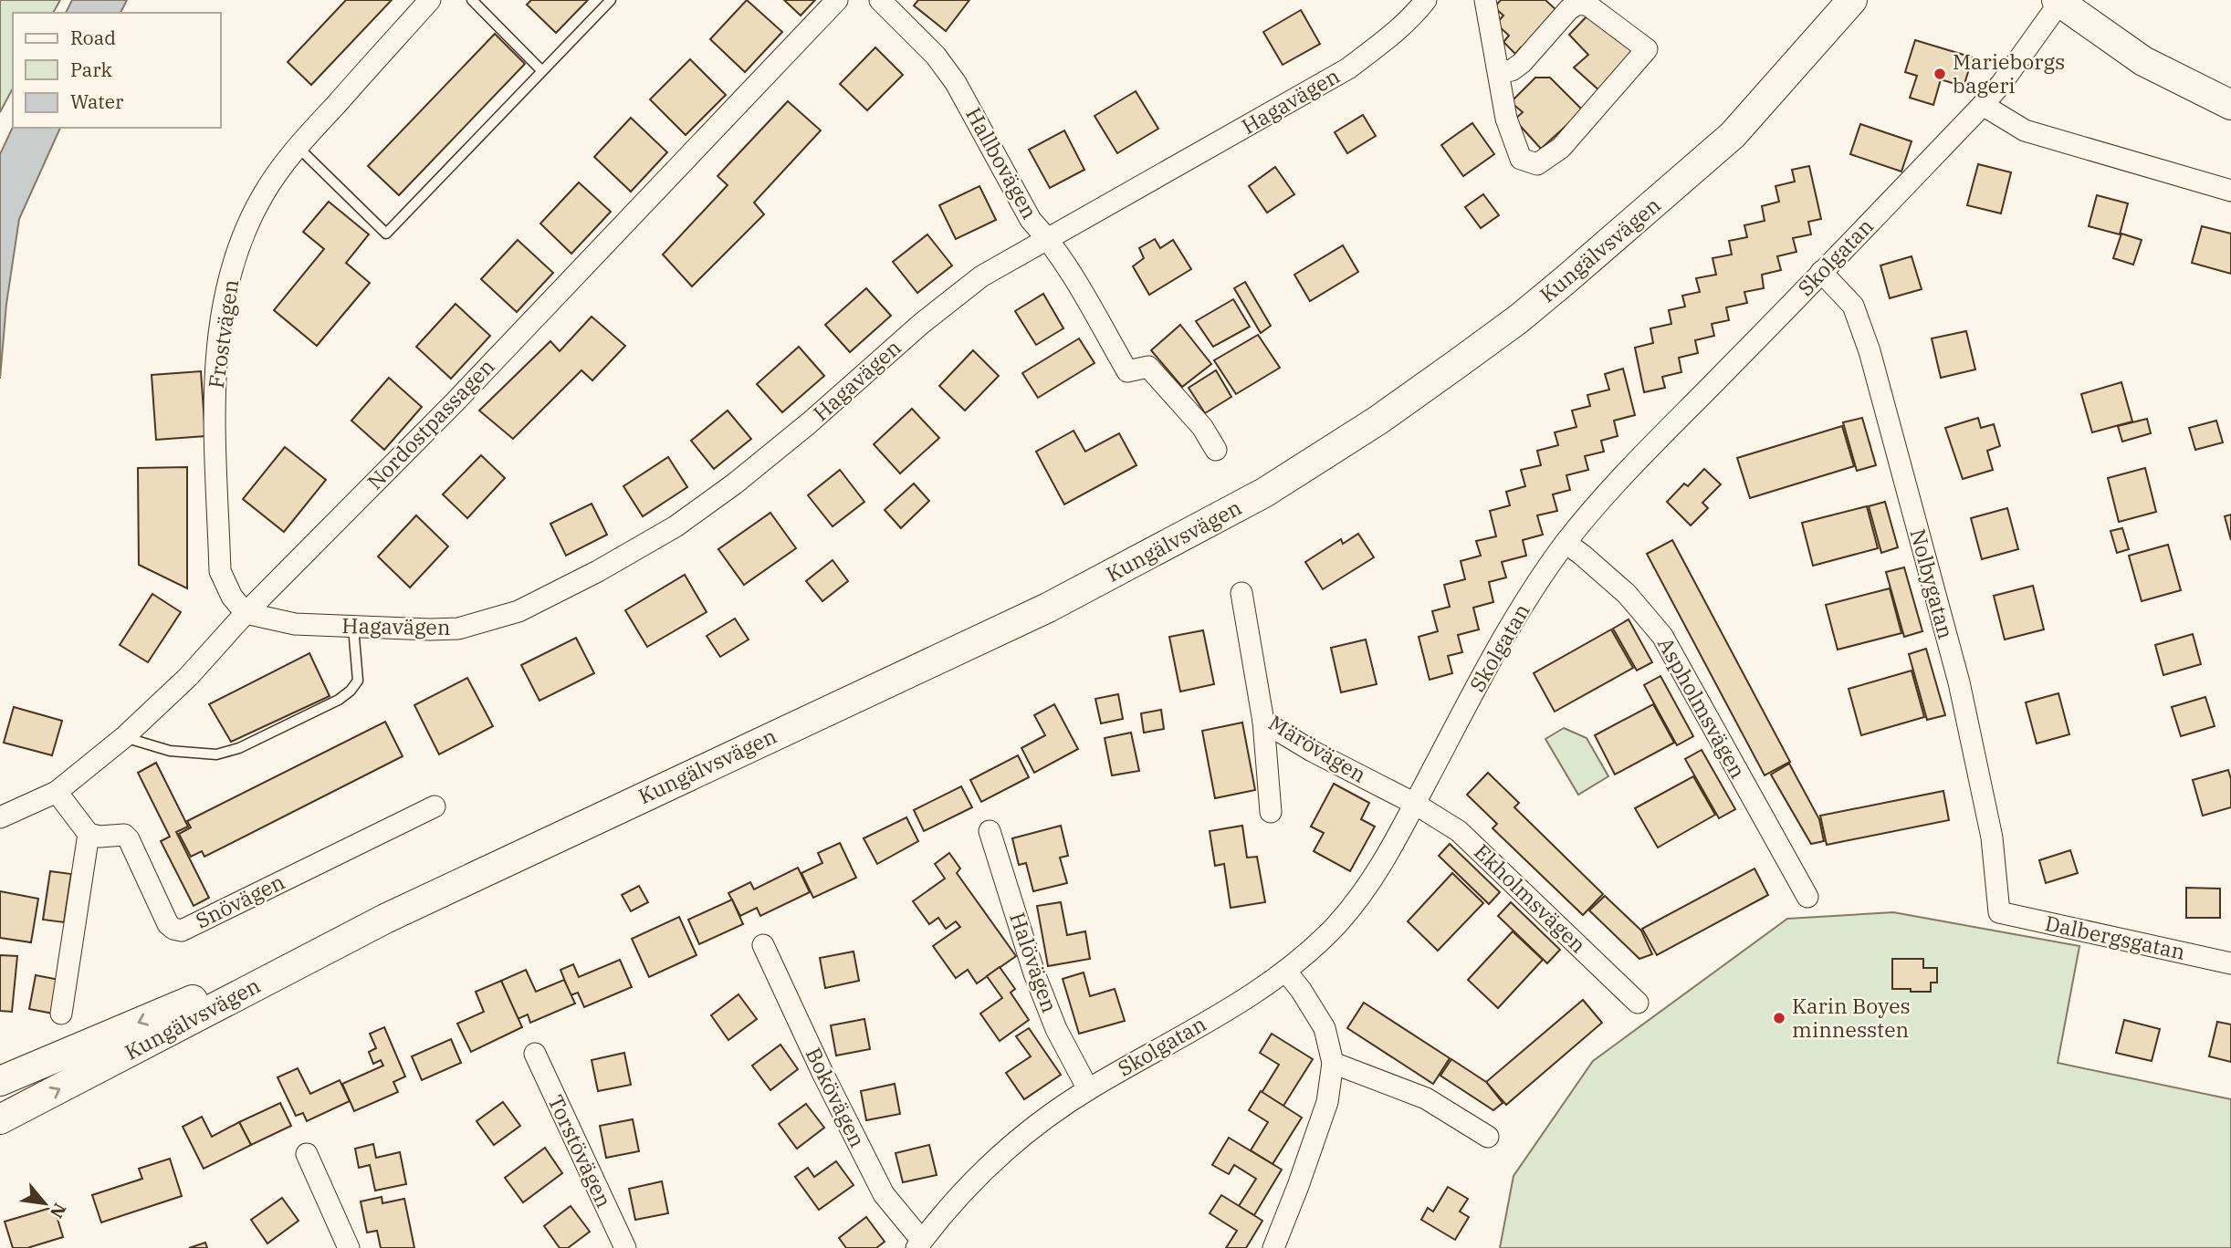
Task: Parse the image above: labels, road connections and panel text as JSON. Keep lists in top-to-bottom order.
{
  "streets": {
    "main road": ["Kungälvsvägen"],
    "street": [
      "Hagavägen",
      "Hallbovägen",
      "Skolgatan",
      "Frostvägen",
      "Nordostpassagen",
      "Nolbygatan",
      "Aspholmsvägen",
      "Märövägen",
      "Ekholmsvägen",
      "Snövägen",
      "Dalbergsgatan",
      "Halövägen",
      "Bokövägen",
      "Torstövägen"
    ]
  },
  "crossings": [
    ["Hagavägen", "Hallbovägen"],
    ["Hagavägen", "Frostvägen"],
    ["Hagavägen", "Nordostpassagen"],
    ["Skolgatan", "Nolbygatan"],
    ["Skolgatan", "Aspholmsvägen"],
    ["Skolgatan", "Märövägen"],
    ["Skolgatan", "Ekholmsvägen"],
    ["Skolgatan", "Halövägen"],
    ["Skolgatan", "Bokövägen"],
    ["Frostvägen", "Nordostpassagen"],
    ["Nolbygatan", "Dalbergsgatan"],
    ["Märövägen", "Ekholmsvägen"]
  ],
  "places": ["Marieborgs bageri", "Karin Boyes minnessten"],
  "legend": ["Road", "Park", "Water"],
  "north": "bottom right"
}
